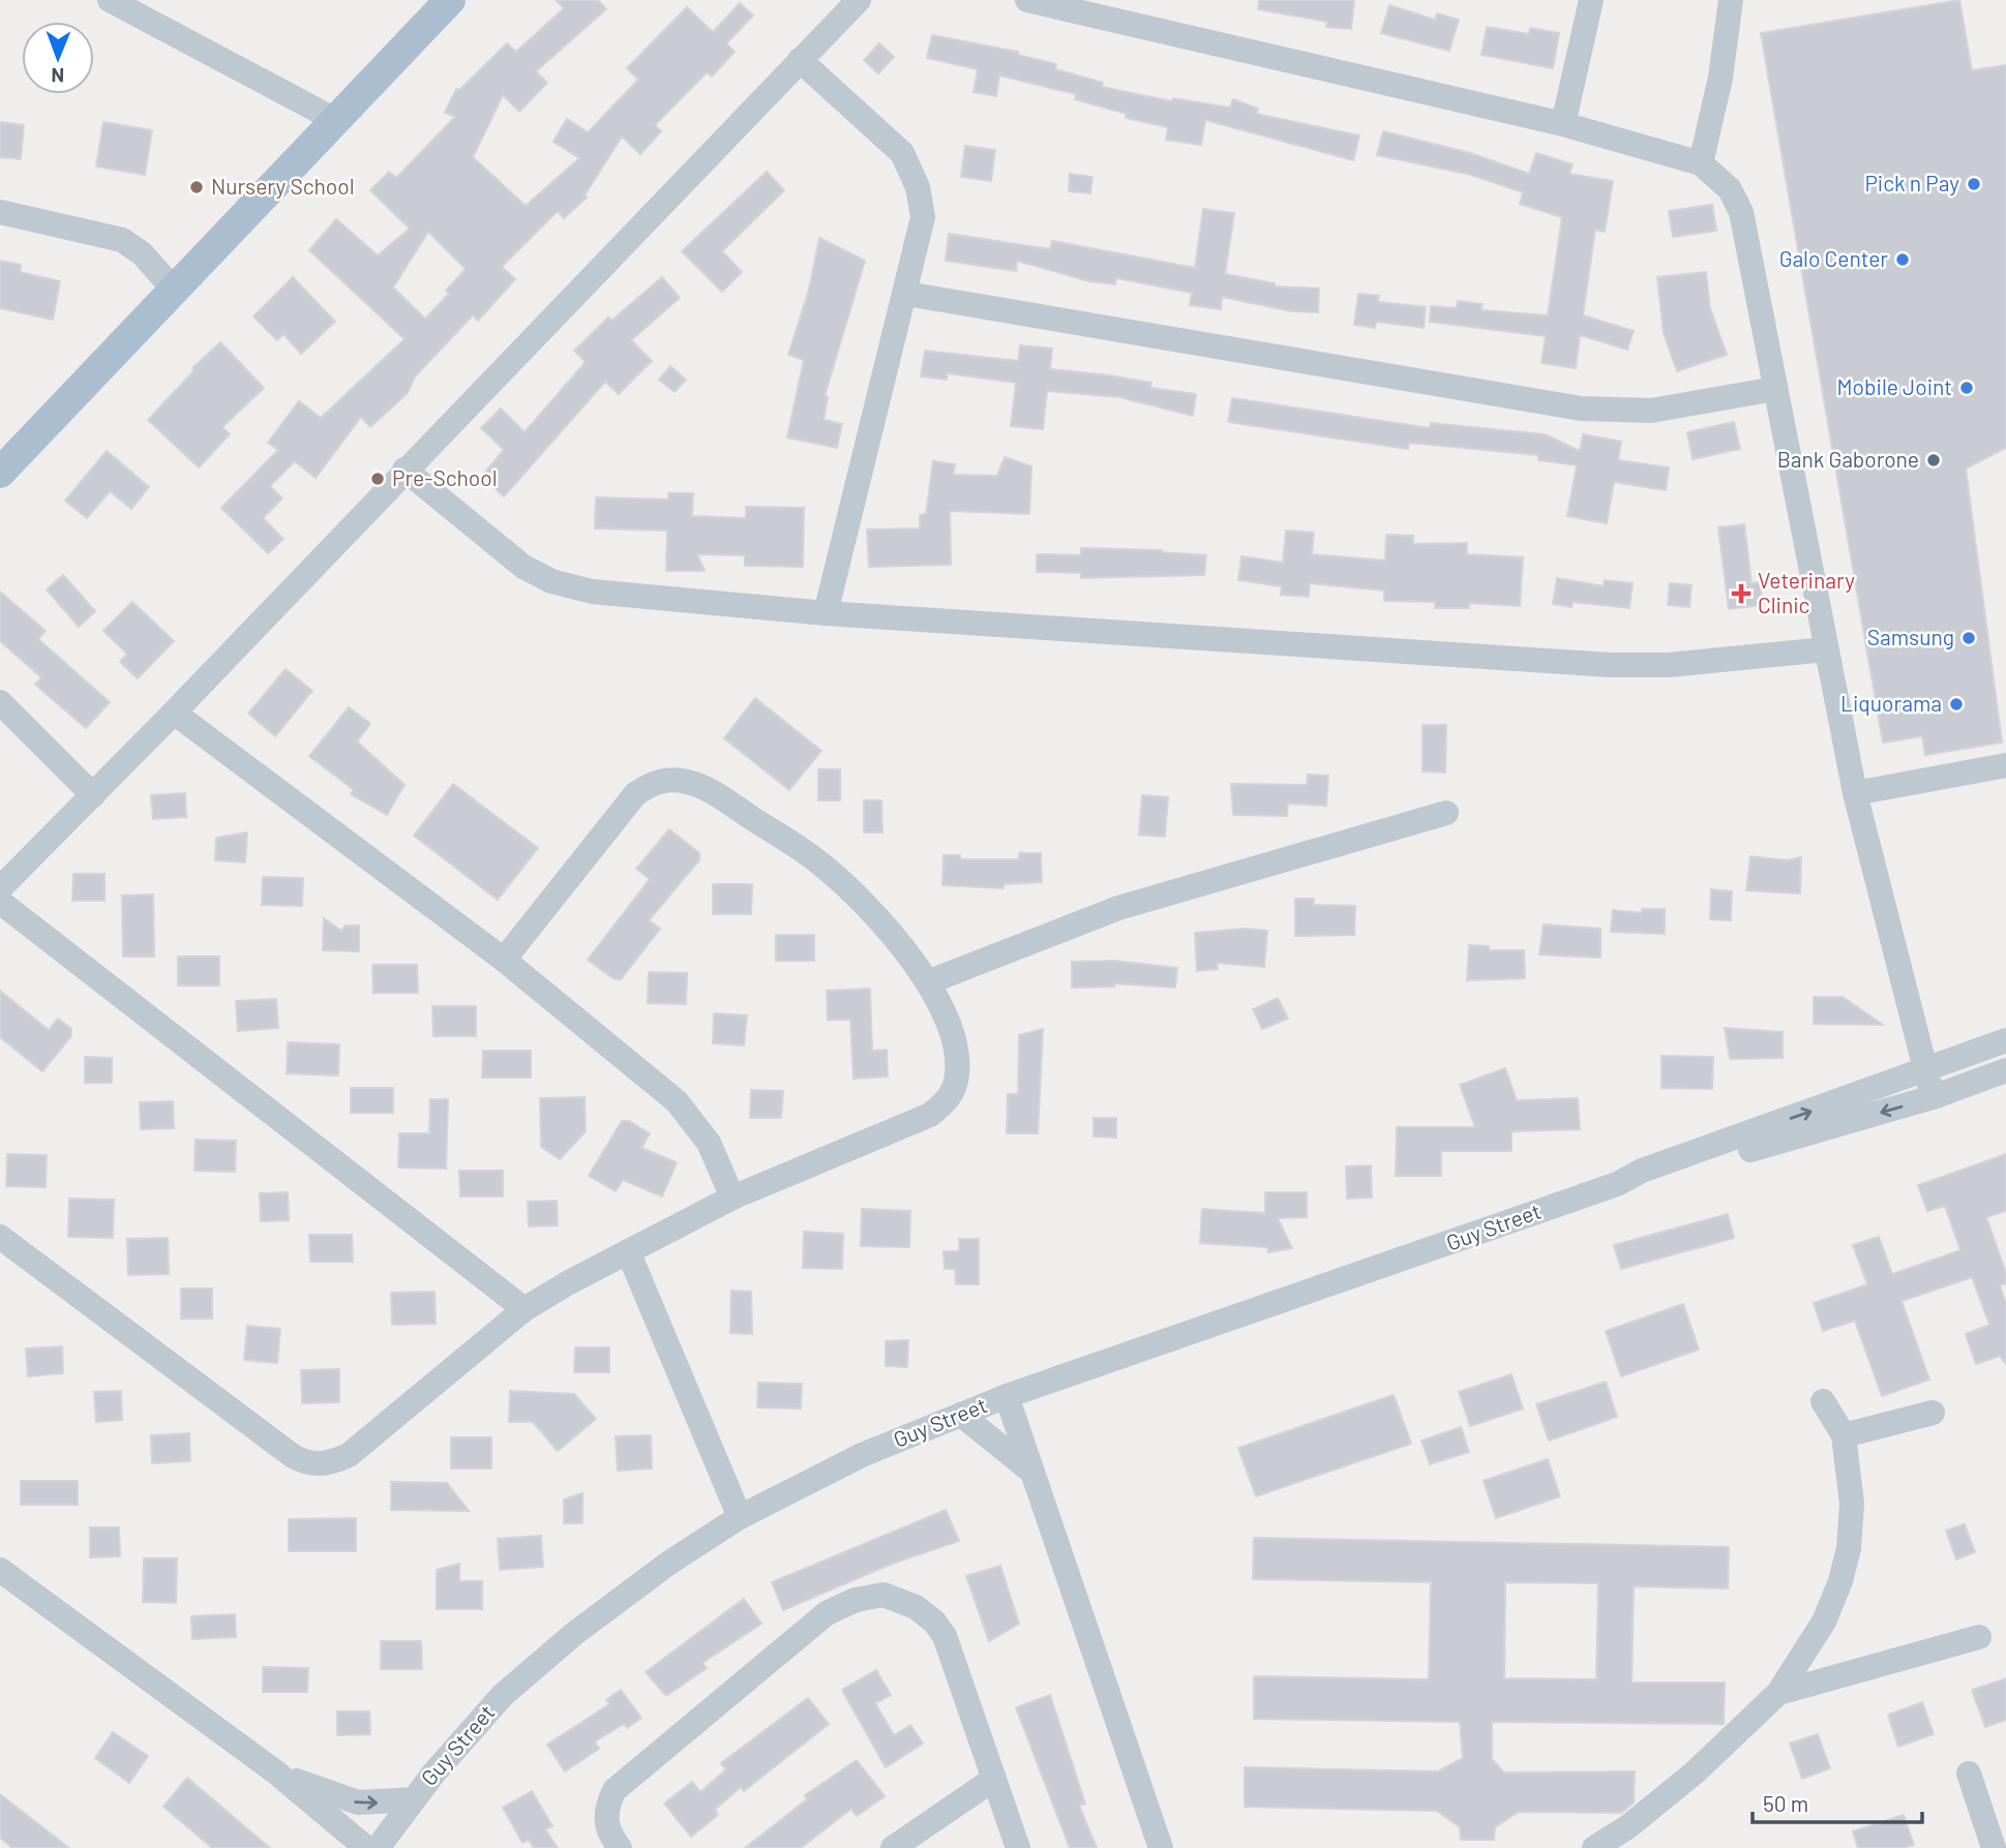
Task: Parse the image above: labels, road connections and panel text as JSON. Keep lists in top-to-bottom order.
{
  "streets": {
    "street": ["Guy Street"]
  },
  "places": {
    "other": [
      "Pick n Pay",
      "Nursery School",
      "Galo Center",
      "Mobile Joint",
      "Bank Gaborone",
      "Pre-School",
      "Samsung",
      "Liquorama"
    ],
    "health": ["Veterinary Clinic"]
  },
  "scale_bar": "50 m",
  "north": "bottom"
}
